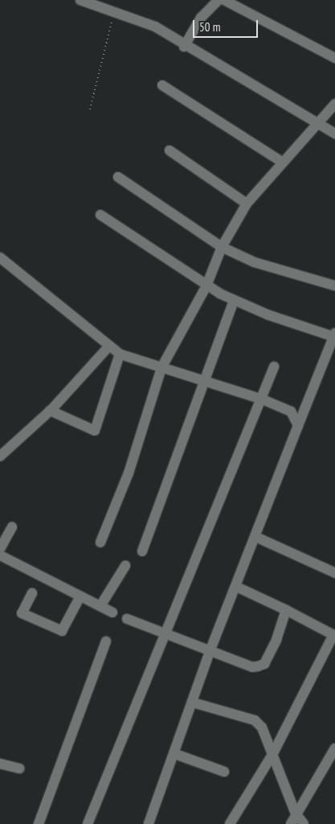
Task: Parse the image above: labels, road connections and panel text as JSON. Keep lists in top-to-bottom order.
{
  "scale_bar": "50 m"
}
